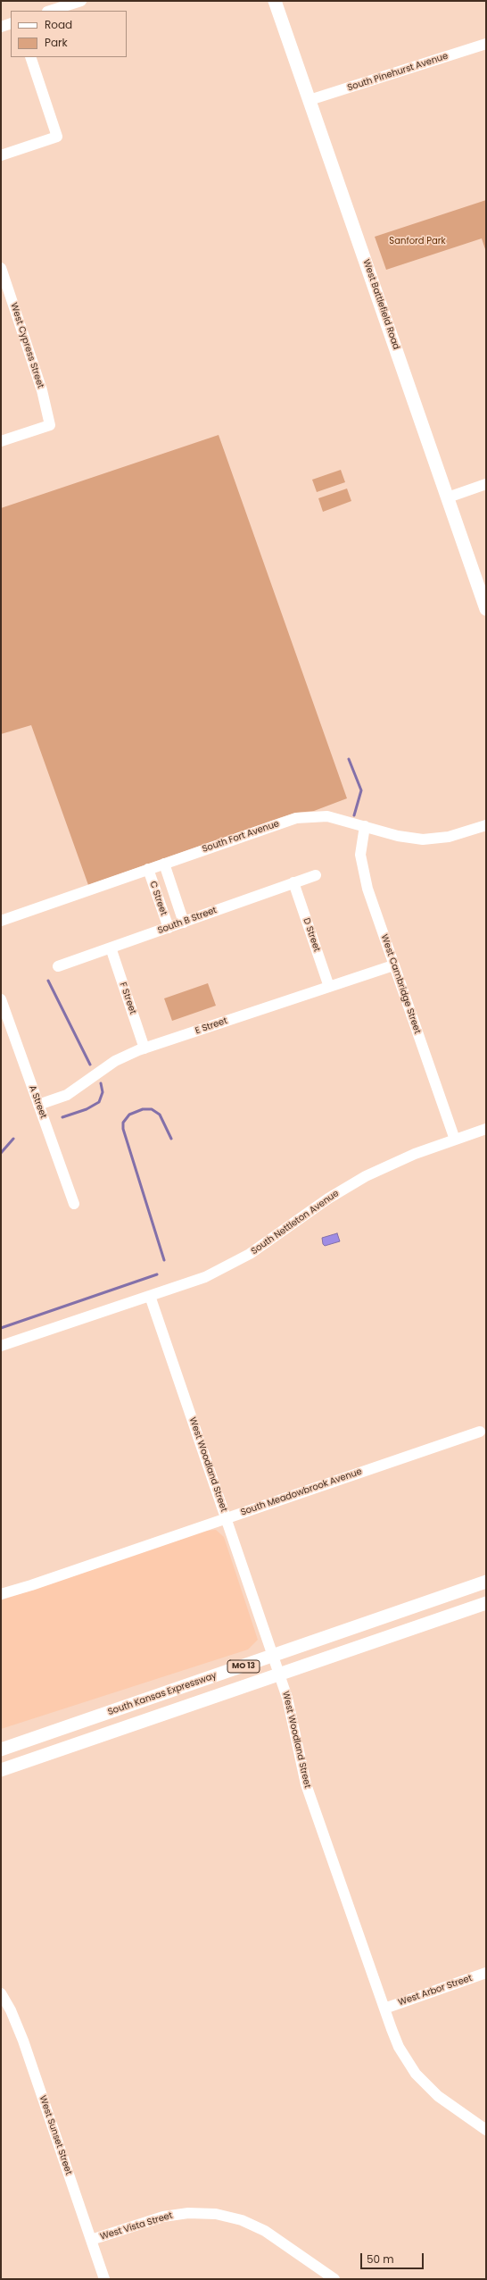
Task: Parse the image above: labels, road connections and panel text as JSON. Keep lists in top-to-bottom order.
{
  "streets": {
    "main road": ["West Battlefield Road", "MO 13", "South Kansas Expressway"],
    "street": [
      "South Pinehurst Avenue",
      "West Cypress Street",
      "South Fort Avenue",
      "C Street",
      "South B Street",
      "D Street",
      "West Cambridge Street",
      "F Street",
      "E Street",
      "A Street",
      "South Nettleton Avenue",
      "West Woodland Street",
      "South Meadowbrook Avenue",
      "West Arbor Street",
      "West Sunset Street",
      "West Vista Street"
    ]
  },
  "crossings": [
    ["South Pinehurst Avenue", "West Battlefield Road"],
    ["South Fort Avenue", "C Street"],
    ["South Fort Avenue", "West Cambridge Street"],
    ["C Street", "South B Street"],
    ["South B Street", "D Street"],
    ["South B Street", "F Street"],
    ["D Street", "E Street"],
    ["West Cambridge Street", "E Street"],
    ["West Cambridge Street", "South Nettleton Avenue"],
    ["F Street", "E Street"],
    ["E Street", "A Street"],
    ["South Nettleton Avenue", "West Woodland Street"],
    ["West Woodland Street", "South Meadowbrook Avenue"],
    ["West Woodland Street", "MO 13"],
    ["West Woodland Street", "South Kansas Expressway"],
    ["West Woodland Street", "West Arbor Street"],
    ["West Sunset Street", "West Vista Street"]
  ],
  "parks": ["Sanford Park"],
  "legend": ["Road", "Park"],
  "scale_bar": "50 m"
}
